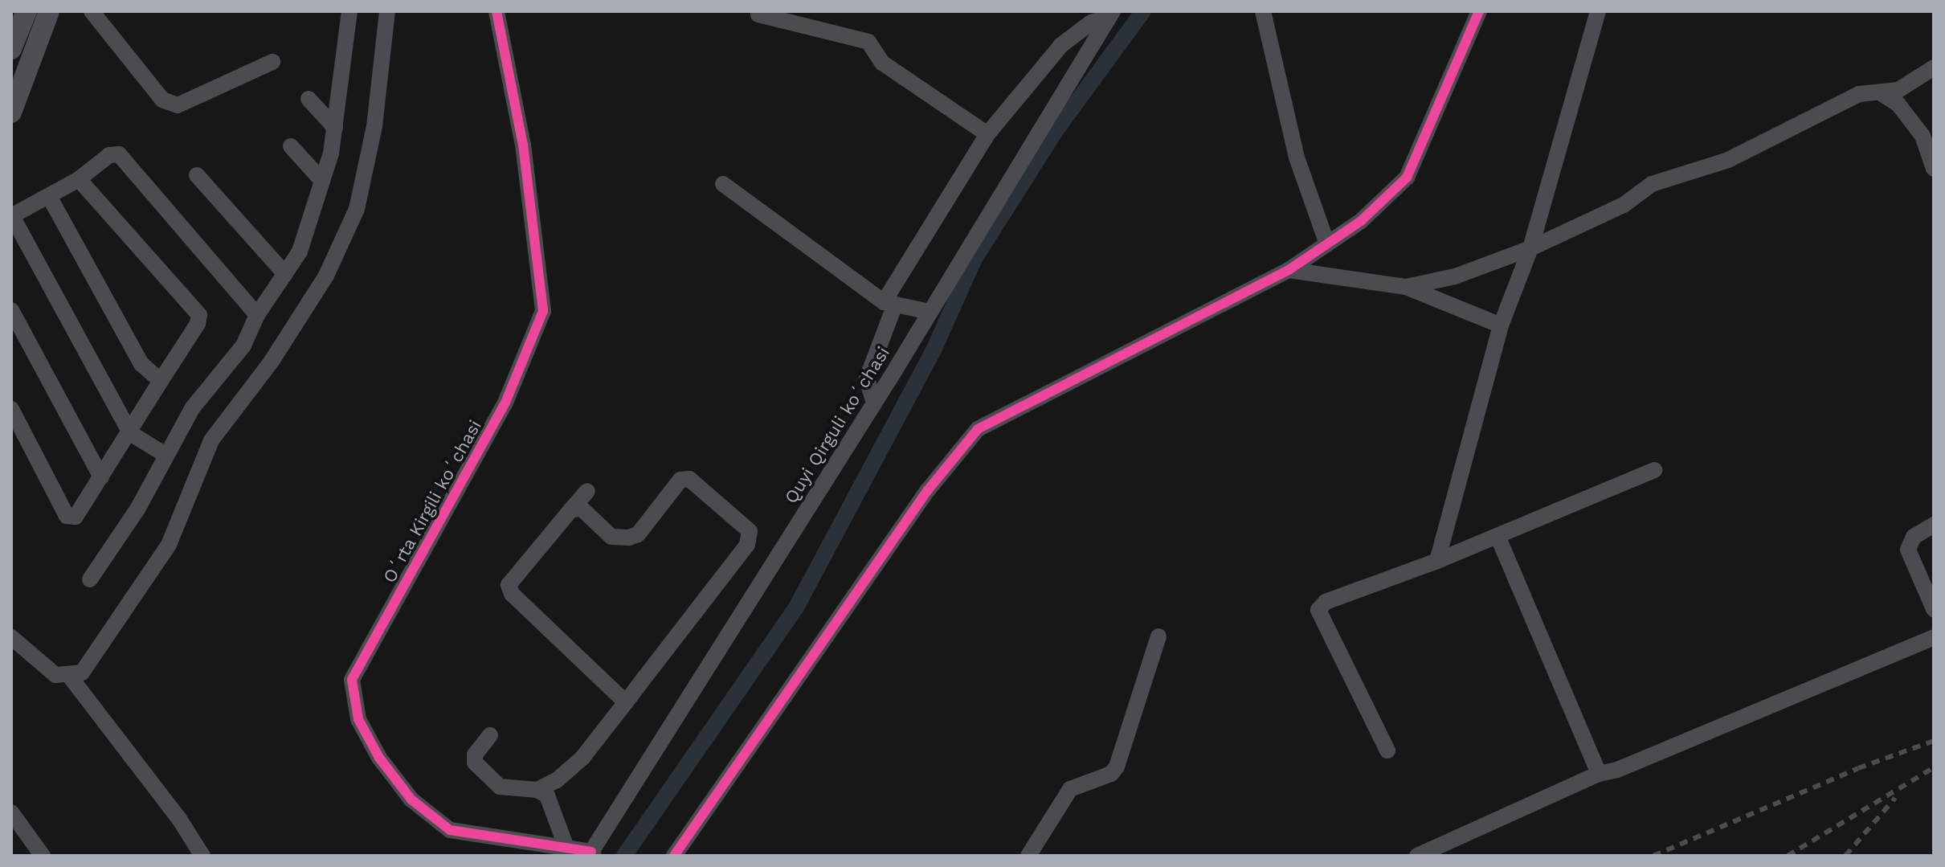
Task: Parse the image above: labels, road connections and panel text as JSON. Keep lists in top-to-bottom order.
{
  "streets": {
    "street": ["Quyi Qirguli koʻchasi", "Oʻrta Kirgili koʻchasi"]
  },
  "crossings": [
    ["Quyi Qirguli koʻchasi", "Oʻrta Kirgili koʻchasi"]
  ]
}
